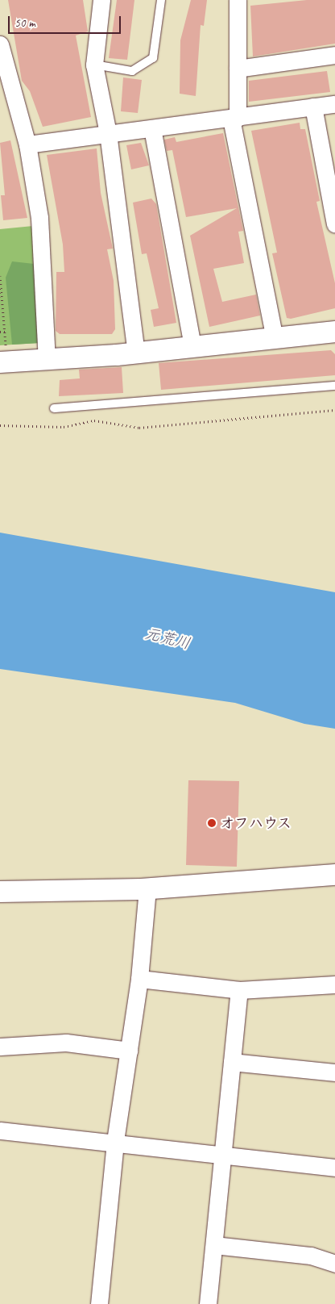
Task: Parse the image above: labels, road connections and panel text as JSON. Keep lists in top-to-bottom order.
{
  "water": ["元荒川"],
  "places": ["オフハウス"],
  "scale_bar": "50 m"
}
